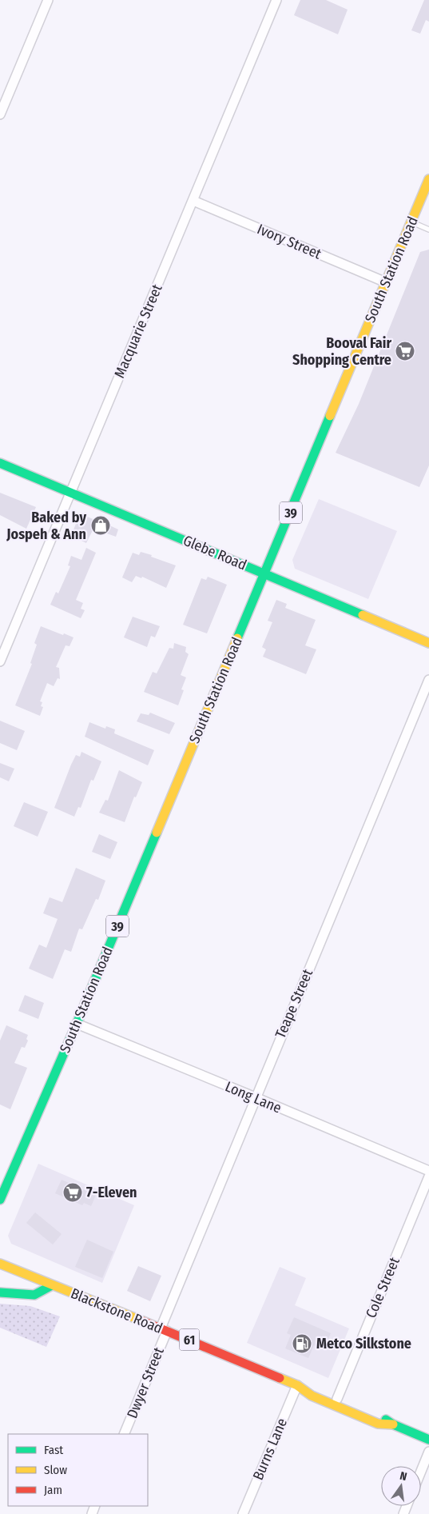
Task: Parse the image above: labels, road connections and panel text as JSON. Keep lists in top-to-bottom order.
{
  "streets": {
    "main road": [
      "South Station Road",
      "39",
      "Glebe Road",
      "Blackstone Road",
      "61"
    ],
    "street": [
      "Ivory Street",
      "Macquarie Street",
      "Teape Street",
      "Long Lane",
      "Cole Street",
      "Dwyer Street",
      "Burns Lane"
    ]
  },
  "crossings": [
    ["Ivory Street", "South Station Road"],
    ["Ivory Street", "Macquarie Street"],
    ["South Station Road", "Glebe Road"],
    ["South Station Road", "Long Lane"],
    ["Macquarie Street", "Glebe Road"],
    ["Teape Street", "Long Lane"],
    ["Teape Street", "Blackstone Road"],
    ["Teape Street", "Dwyer Street"],
    ["Cole Street", "Blackstone Road"],
    ["Blackstone Road", "Dwyer Street"],
    ["Blackstone Road", "Burns Lane"]
  ],
  "places": {
    "supermarket": ["Booval Fair Shopping Centre", "7-Eleven"],
    "shop": ["Baked by Jospeh & Ann"],
    "fuel station": ["Metco Silkstone"]
  },
  "legend": ["Fast", "Slow", "Jam"],
  "north": "top"
}
